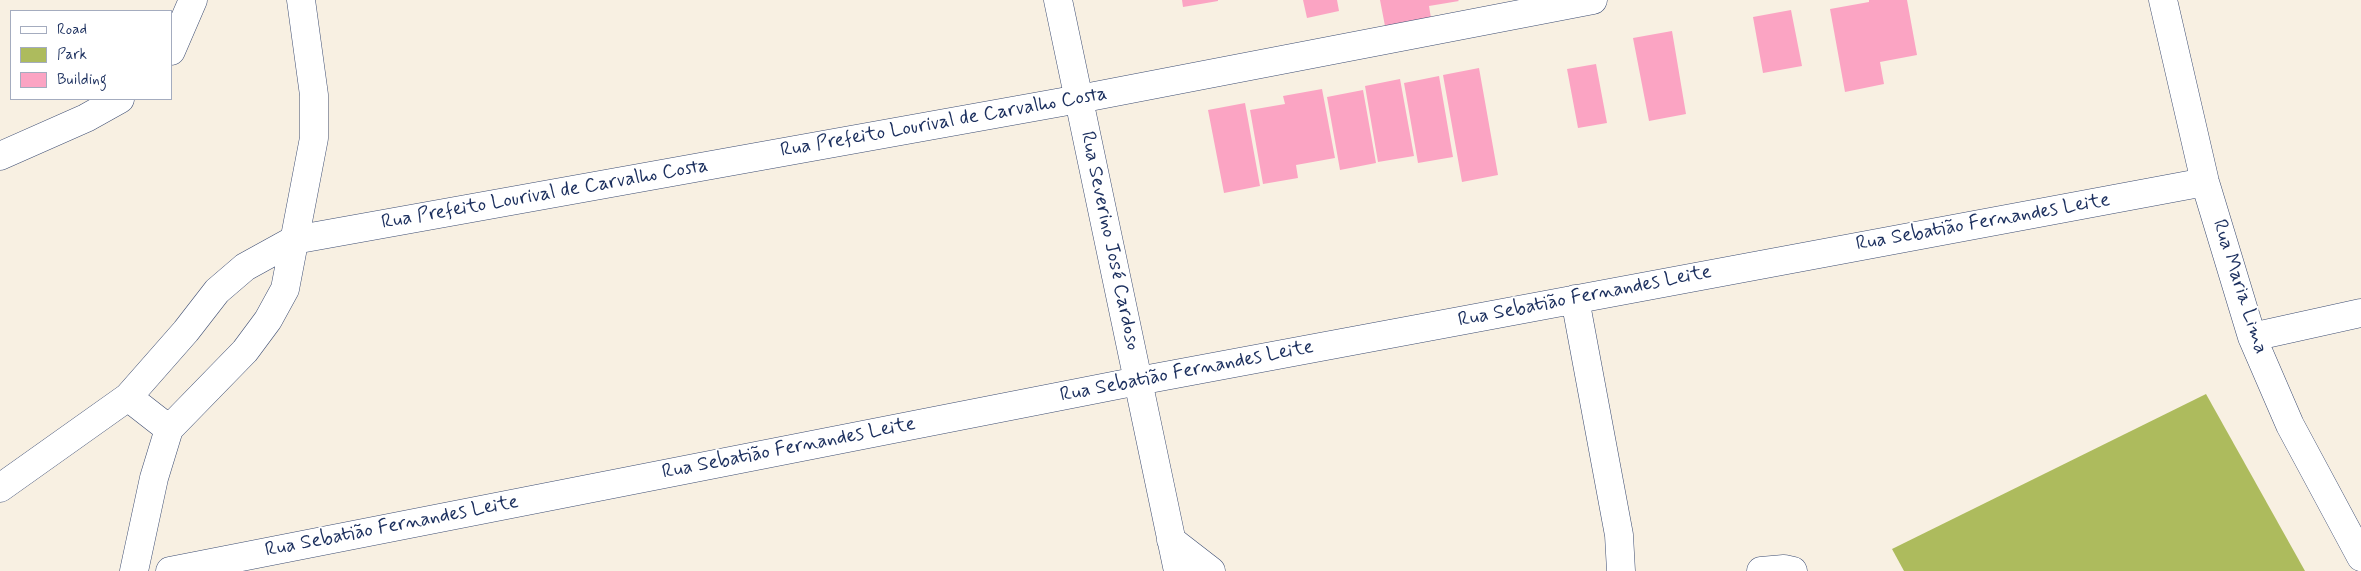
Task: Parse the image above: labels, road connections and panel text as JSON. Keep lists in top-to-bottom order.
{
  "streets": {
    "street": [
      "Rua Prefeito Lourival de Carvalho Costa",
      "Rua Sebatião Fernandes Leite",
      "Rua Severino José Cardoso",
      "Rua Maria Lima"
    ]
  },
  "crossings": [
    ["Rua Prefeito Lourival de Carvalho Costa", "Rua Severino José Cardoso"],
    ["Rua Sebatião Fernandes Leite", "Rua Severino José Cardoso"],
    ["Rua Sebatião Fernandes Leite", "Rua Maria Lima"]
  ],
  "legend": ["Road", "Park", "Building"]
}
